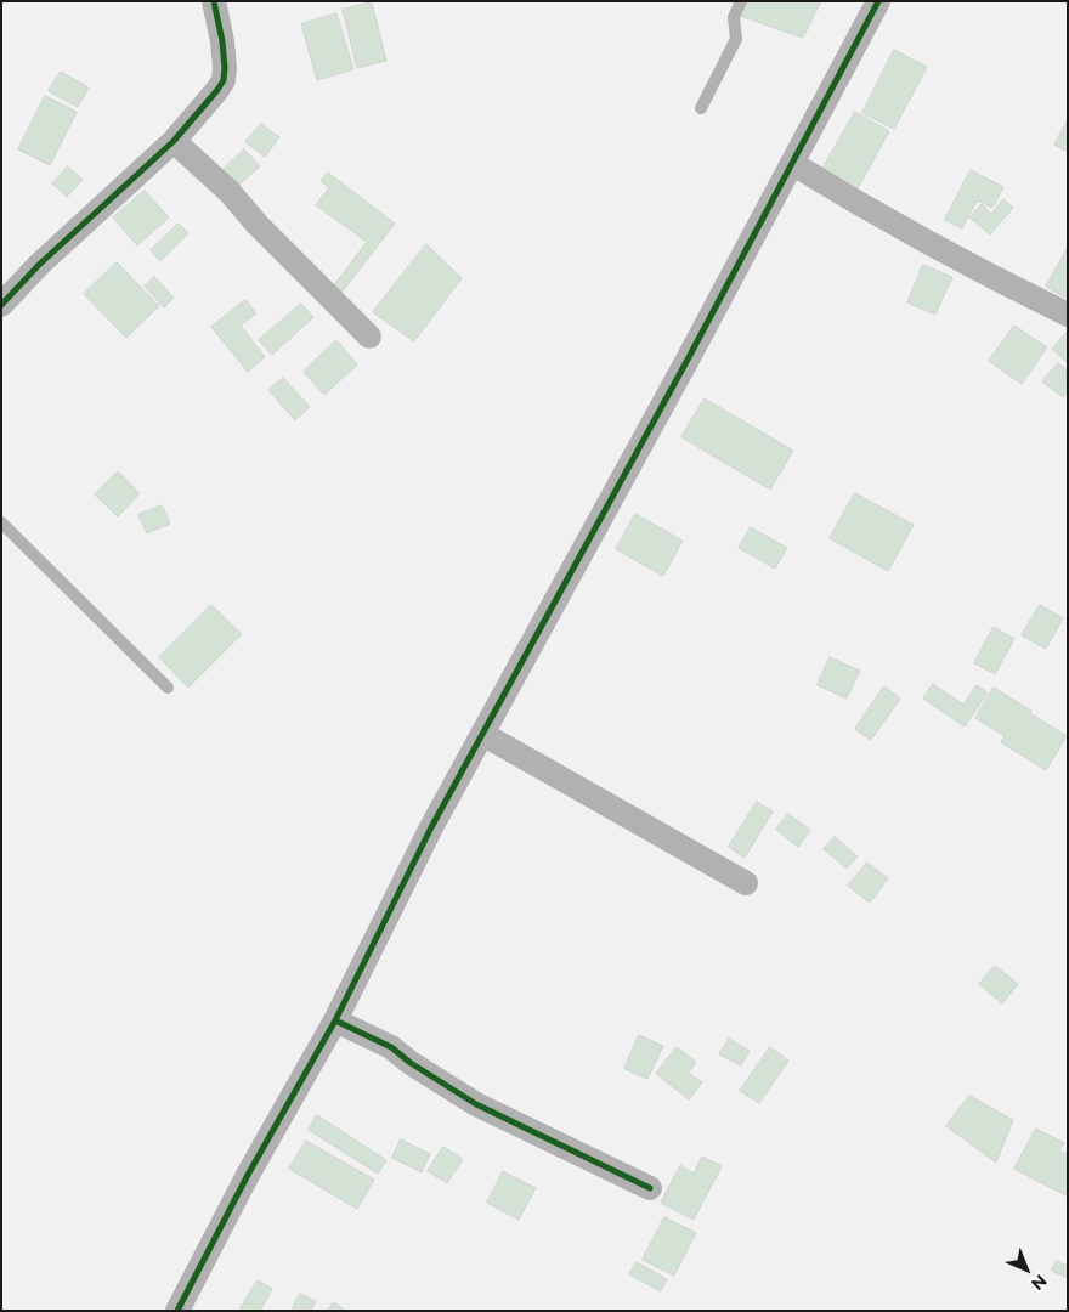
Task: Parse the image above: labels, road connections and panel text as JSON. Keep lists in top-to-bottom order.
{
  "north": "bottom right"
}
